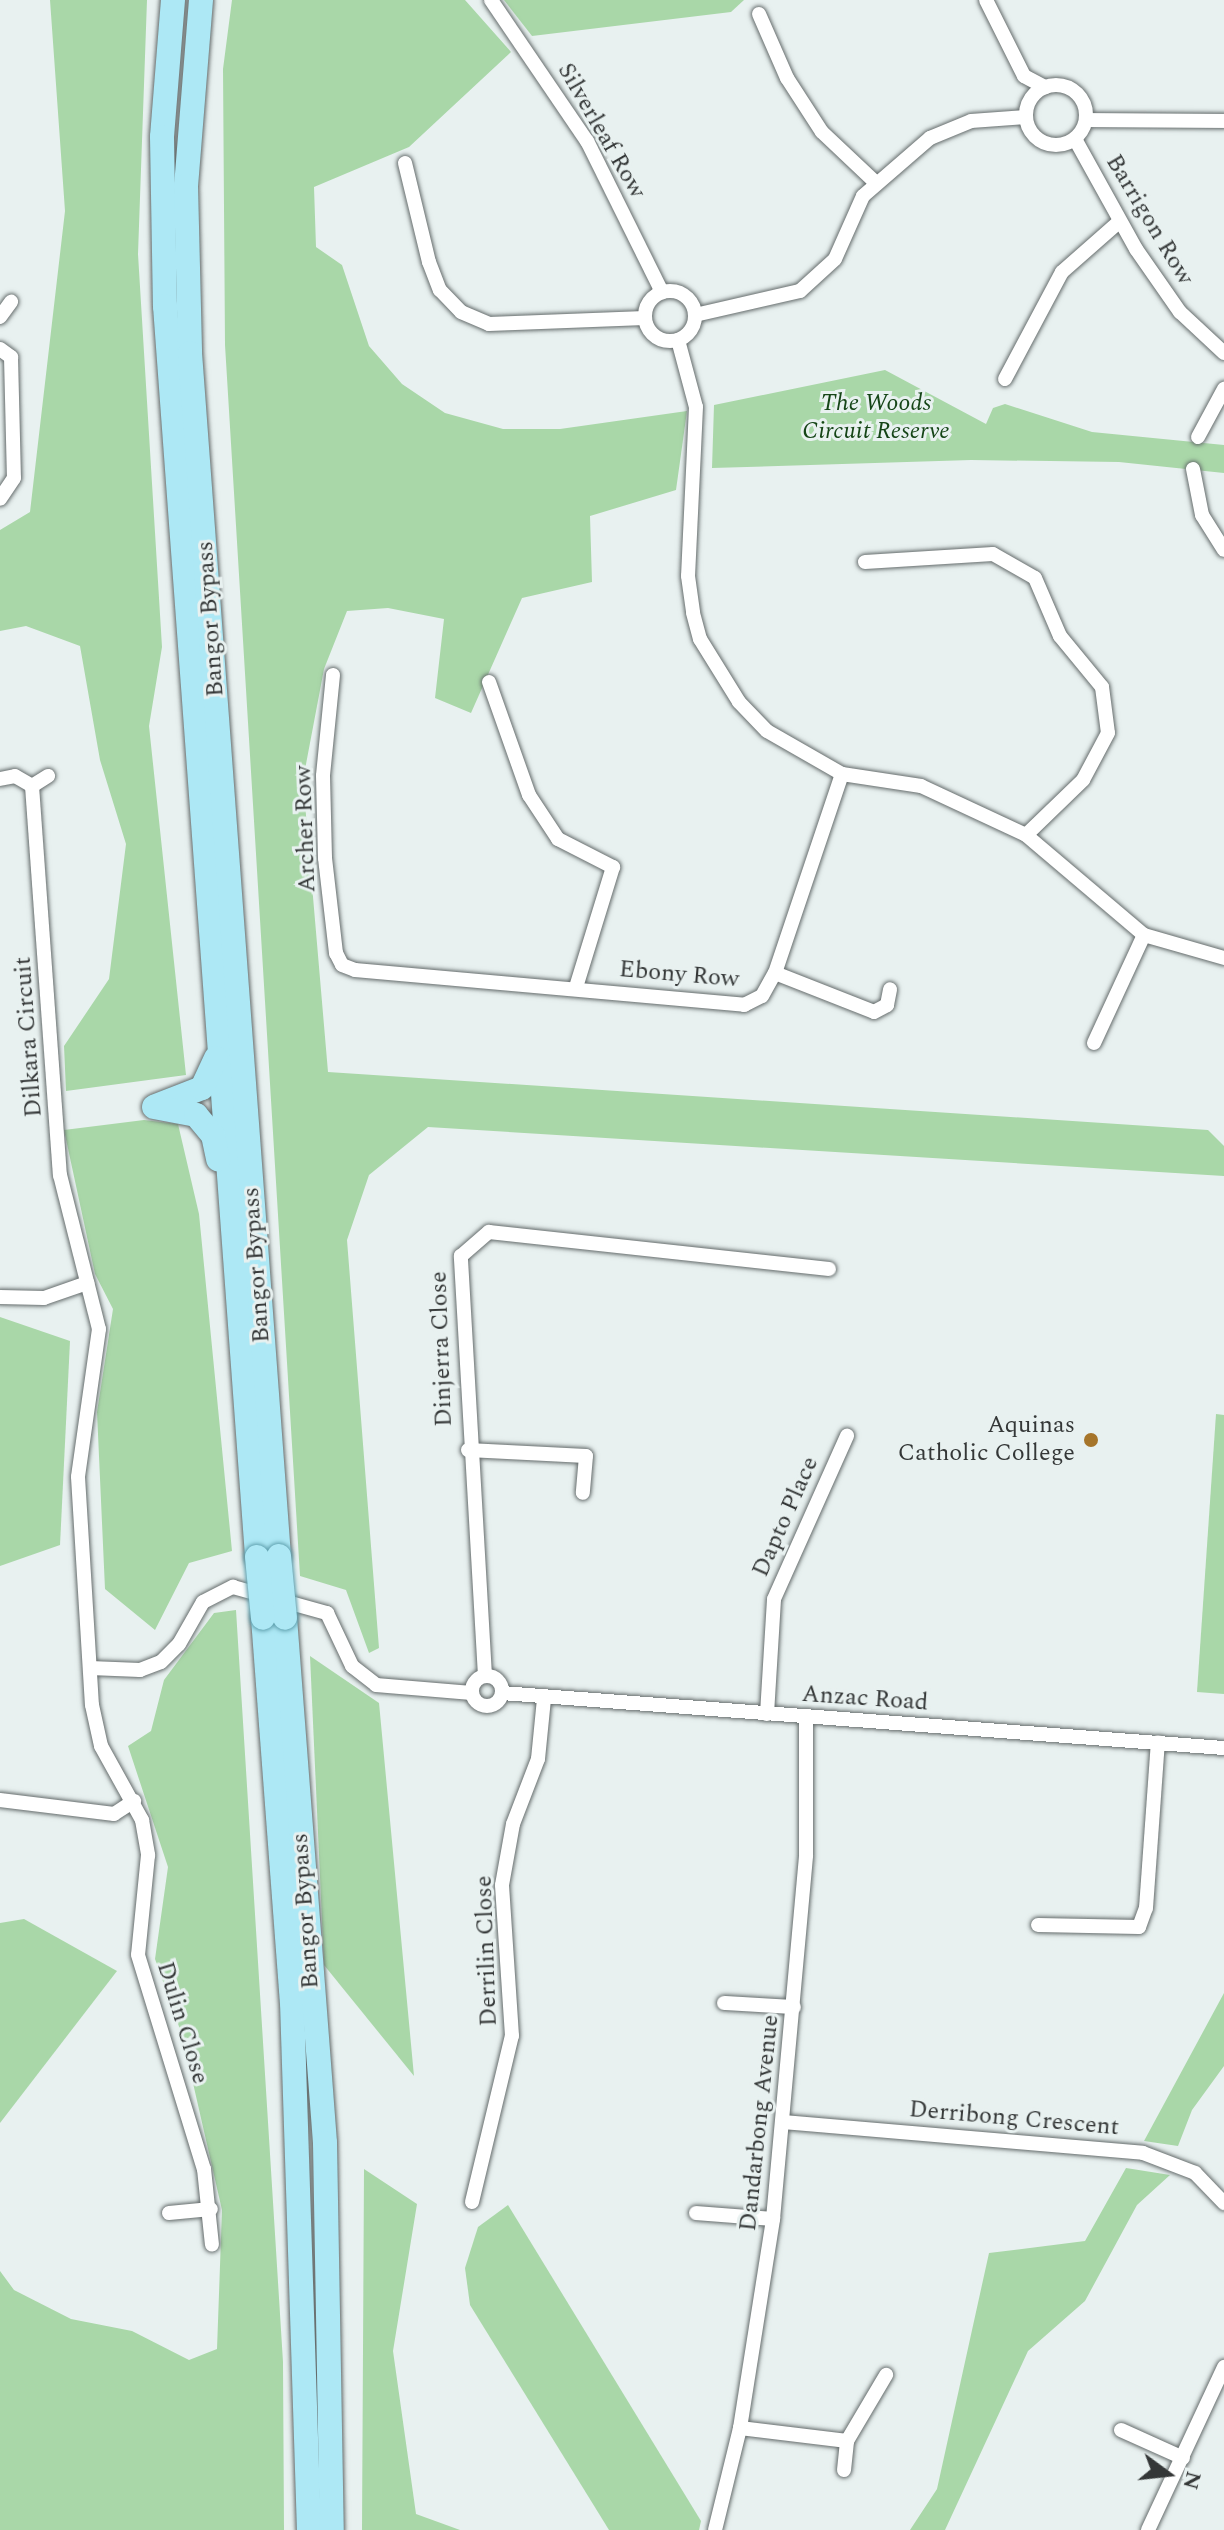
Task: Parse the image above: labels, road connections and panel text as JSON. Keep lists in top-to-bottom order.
{
  "streets": {
    "main road": ["Bangor Bypass"],
    "street": [
      "Silverleaf Row",
      "Barrigon Row",
      "Archer Row",
      "Ebony Row",
      "Dilkara Circuit",
      "Dinjerra Close",
      "Dapto Place",
      "Anzac Road",
      "Derrilin Close",
      "Dulin Close",
      "Derribong Crescent",
      "Dandarbong Avenue"
    ]
  },
  "crossings": [
    ["Archer Row", "Ebony Row"],
    ["Dilkara Circuit", "Dulin Close"],
    ["Dapto Place", "Anzac Road"],
    ["Anzac Road", "Derrilin Close"],
    ["Anzac Road", "Dandarbong Avenue"],
    ["Derribong Crescent", "Dandarbong Avenue"]
  ],
  "parks": ["The Woods Circuit Reserve"],
  "places": ["Aquinas Catholic College"],
  "north": "right"
}
